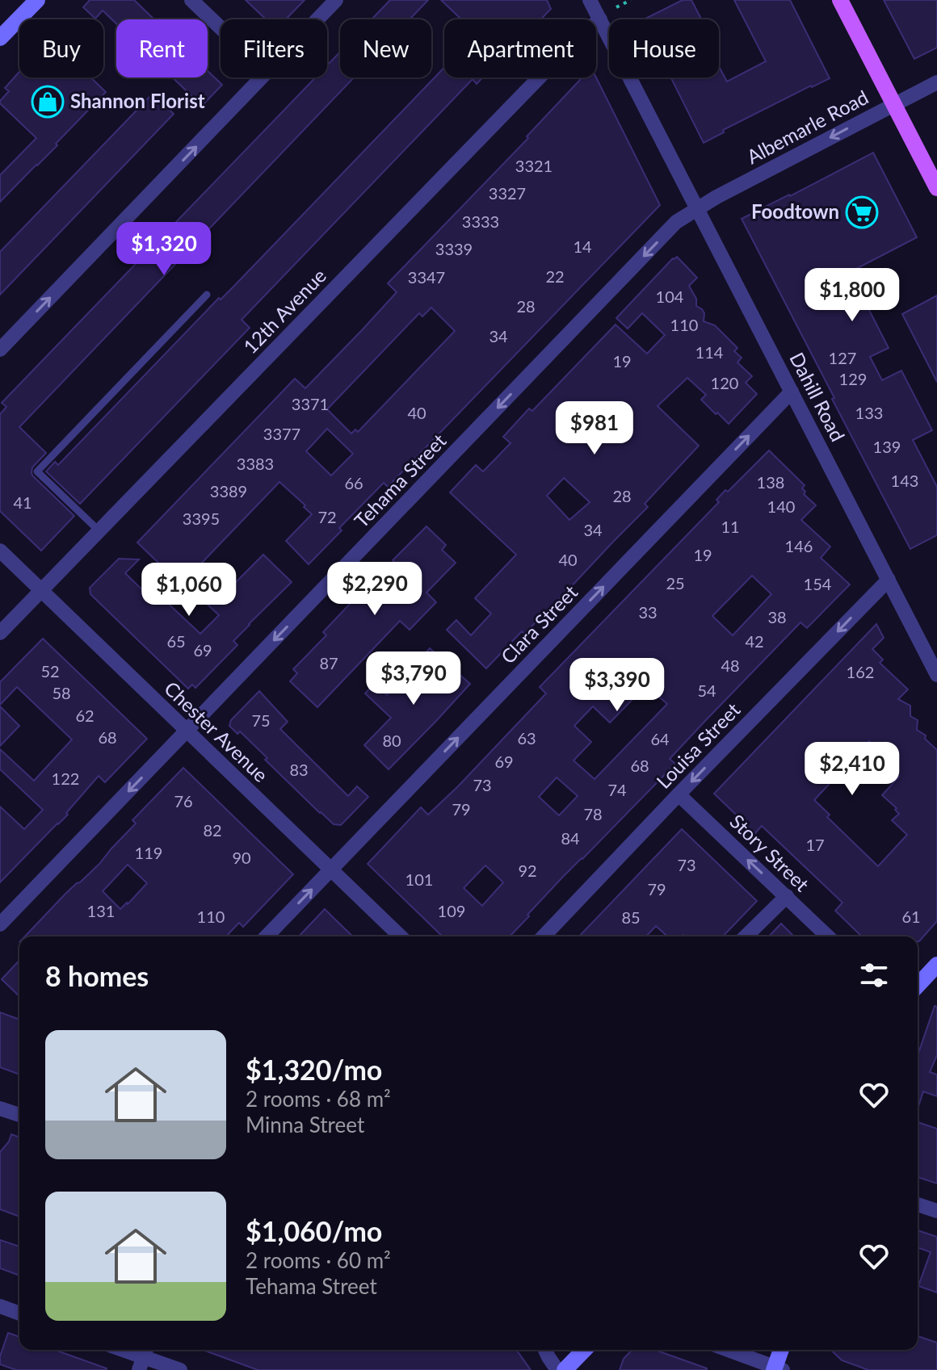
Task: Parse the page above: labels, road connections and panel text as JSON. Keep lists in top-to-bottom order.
{
  "streets": {
    "street": [
      "Albemarle Road",
      "12th Avenue",
      "Dahill Road",
      "Tehama Street",
      "Clara Street",
      "Chester Avenue",
      "Louisa Street",
      "Story Street"
    ]
  },
  "crossings": [
    ["Albemarle Road", "Dahill Road"],
    ["Albemarle Road", "Tehama Street"],
    ["12th Avenue", "Dahill Road"],
    ["12th Avenue", "Chester Avenue"],
    ["Dahill Road", "Tehama Street"],
    ["Dahill Road", "Clara Street"],
    ["Dahill Road", "Louisa Street"],
    ["Tehama Street", "Chester Avenue"],
    ["Clara Street", "Chester Avenue"],
    ["Louisa Street", "Story Street"]
  ],
  "one_way": [
    "Albemarle Road",
    "Tehama Street",
    "Clara Street",
    "Louisa Street",
    "Story Street"
  ],
  "places": {
    "shop": ["Shannon Florist"],
    "supermarket": ["Foodtown"]
  },
  "house_numbers": [
    "3321",
    "3327",
    "3333",
    "14",
    "3339",
    "22",
    "3347",
    "104",
    "28",
    "110",
    "34",
    "114",
    "127",
    "19",
    "129",
    "120",
    "3371",
    "40",
    "133",
    "3377",
    "139",
    "3383",
    "143",
    "138",
    "66",
    "3389",
    "28",
    "41",
    "140",
    "72",
    "3395",
    "11",
    "34",
    "146",
    "19",
    "40",
    "25",
    "154",
    "33",
    "38",
    "65",
    "42",
    "69",
    "87",
    "48",
    "52",
    "162",
    "54",
    "58",
    "62",
    "75",
    "68",
    "63",
    "64",
    "80",
    "69",
    "68",
    "83",
    "122",
    "73",
    "74",
    "76",
    "79",
    "78",
    "82",
    "84",
    "17",
    "119",
    "90",
    "73",
    "92",
    "101",
    "79",
    "131",
    "109",
    "110",
    "61",
    "85"
  ],
  "page": {
    "chip": [
      "Buy",
      "Rent",
      "Filters",
      "New",
      "Apartment",
      "House"
    ],
    "price": [
      "$1,320",
      "$1,800",
      "$981",
      "$2,290",
      "$1,060",
      "$3,790",
      "$3,390",
      "$2,410"
    ],
    "heading": "8 homes",
    "list": [
      {
        "name": "$1,320/mo",
        "note": "2 rooms · 68 m² · Minna Street"
      },
      {
        "name": "$1,060/mo",
        "note": "2 rooms · 60 m² · Tehama Street"
      }
    ]
  }
}
